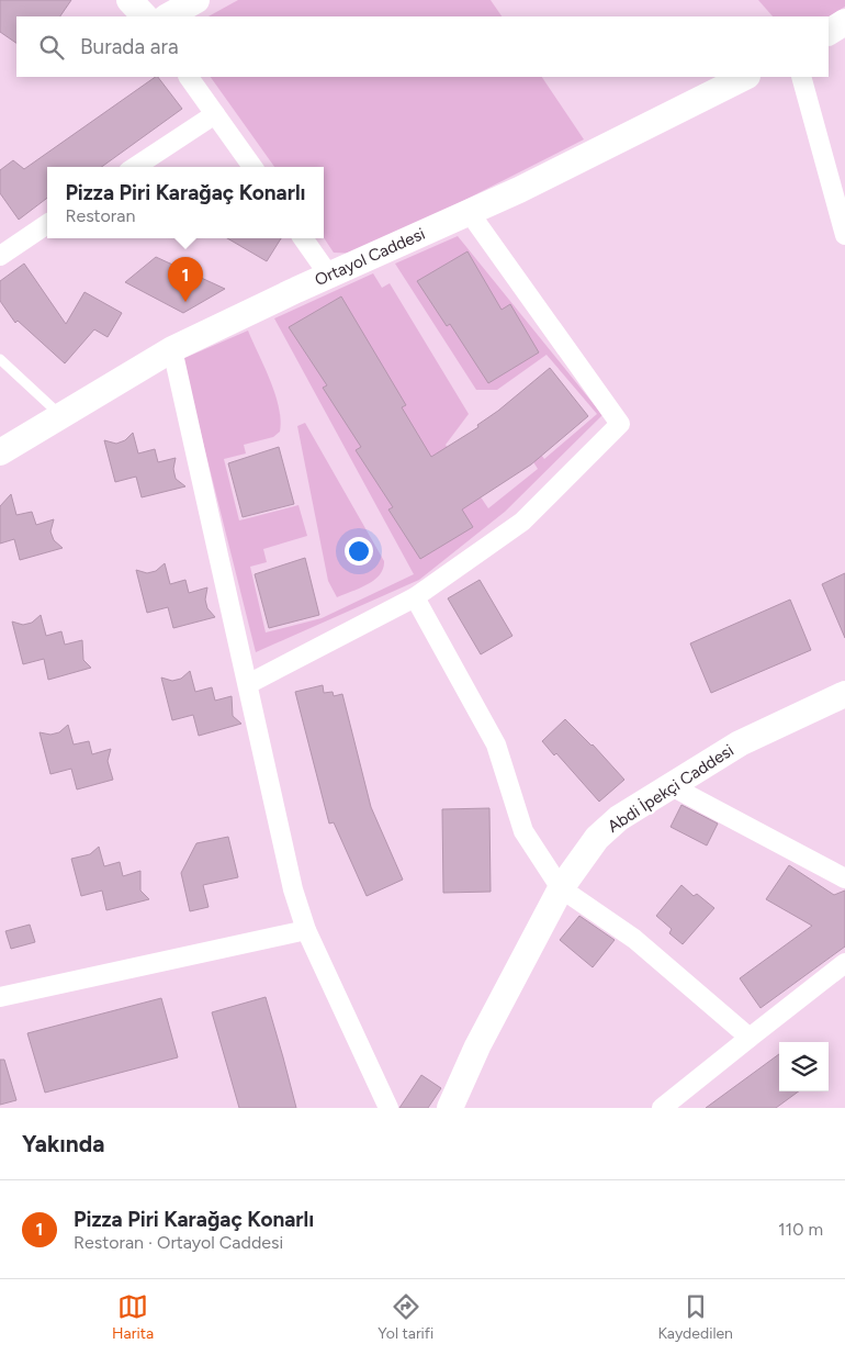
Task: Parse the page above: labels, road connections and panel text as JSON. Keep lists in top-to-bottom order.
{
  "streets": {
    "street": ["Ortayol Caddesi", "Abdi İpekçi Caddesi"]
  },
  "page": {
    "search": "Burada ara",
    "popup": ["Pizza Piri Karağaç Konarlı", "Restoran"],
    "pins": "1",
    "heading": "Yakında",
    "list": [
      {
        "mark": "1",
        "name": "Pizza Piri Karağaç Konarlı",
        "note": "Restoran · Ortayol Caddesi",
        "value": "110 m"
      }
    ],
    "nav": ["Harita", "Yol tarifi", "Kaydedilen"]
  }
}
